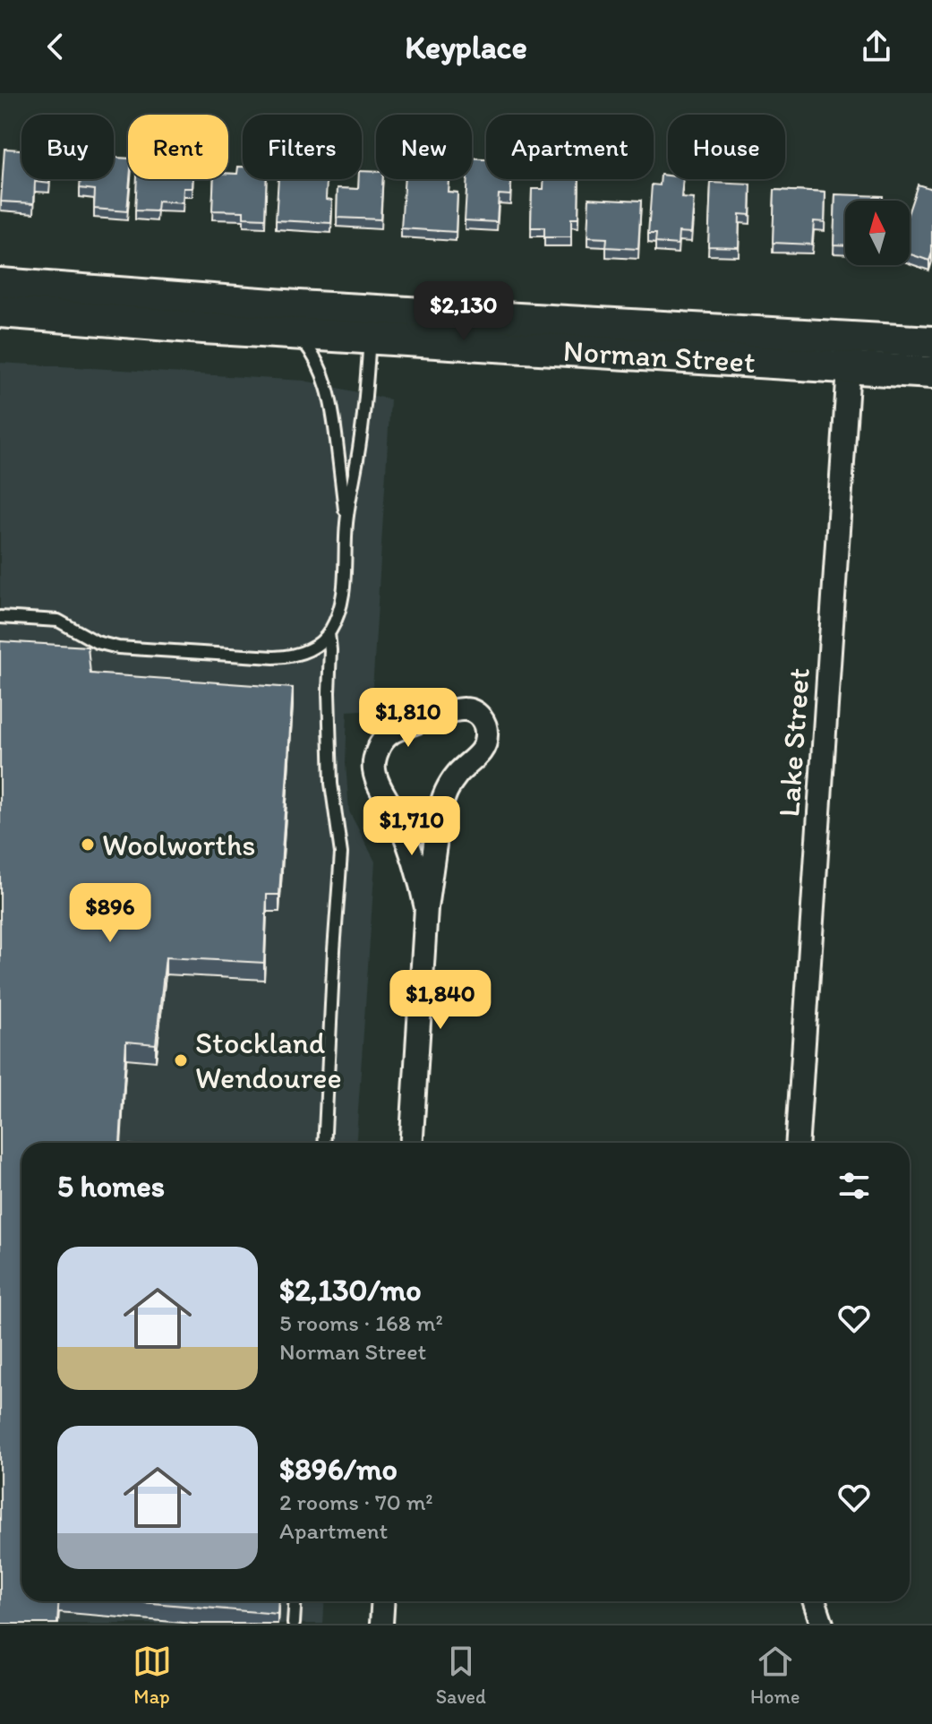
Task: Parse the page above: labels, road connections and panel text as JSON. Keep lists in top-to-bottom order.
{
  "streets": {
    "main road": ["Norman Street"],
    "street": ["Lake Street"]
  },
  "crossings": [
    ["Norman Street", "Lake Street"]
  ],
  "places": ["Woolworths", "Stockland Wendouree"],
  "north": "top",
  "page": {
    "header": "Keyplace",
    "chip": [
      "Buy",
      "Rent",
      "Filters",
      "New",
      "Apartment",
      "House"
    ],
    "price": [
      "$2,130",
      "$1,810",
      "$1,710",
      "$896",
      "$1,840"
    ],
    "heading": "5 homes",
    "list": [
      {
        "name": "$2,130/mo",
        "note": "5 rooms · 168 m² · Norman Street"
      },
      {
        "name": "$896/mo",
        "note": "2 rooms · 70 m² · Apartment"
      }
    ],
    "tabs": ["Map", "Saved", "Home"]
  }
}
